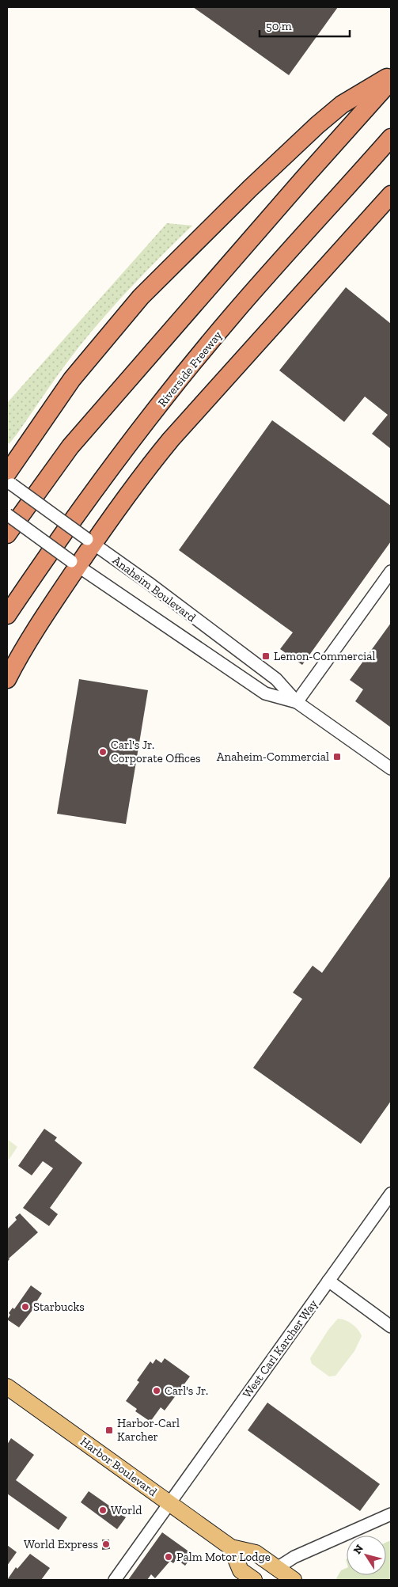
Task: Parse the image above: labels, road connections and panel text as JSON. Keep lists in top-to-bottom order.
{
  "streets": {
    "highway": ["Riverside Freeway"],
    "main road": ["Harbor Boulevard"],
    "street": ["Anaheim Boulevard", "West Carl Karcher Way"]
  },
  "crossings": [
    ["West Carl Karcher Way", "Harbor Boulevard"]
  ],
  "places": {
    "transit": ["Lemon-Commercial", "Anaheim-Commercial", "Harbor-Carl Karcher"],
    "other": [
      "Carl's Jr. Corporate Offices",
      "Starbucks",
      "Carl's Jr.",
      "World",
      "World Express",
      "Palm Motor Lodge"
    ]
  },
  "scale_bar": "50 m",
  "north": "top left"
}
